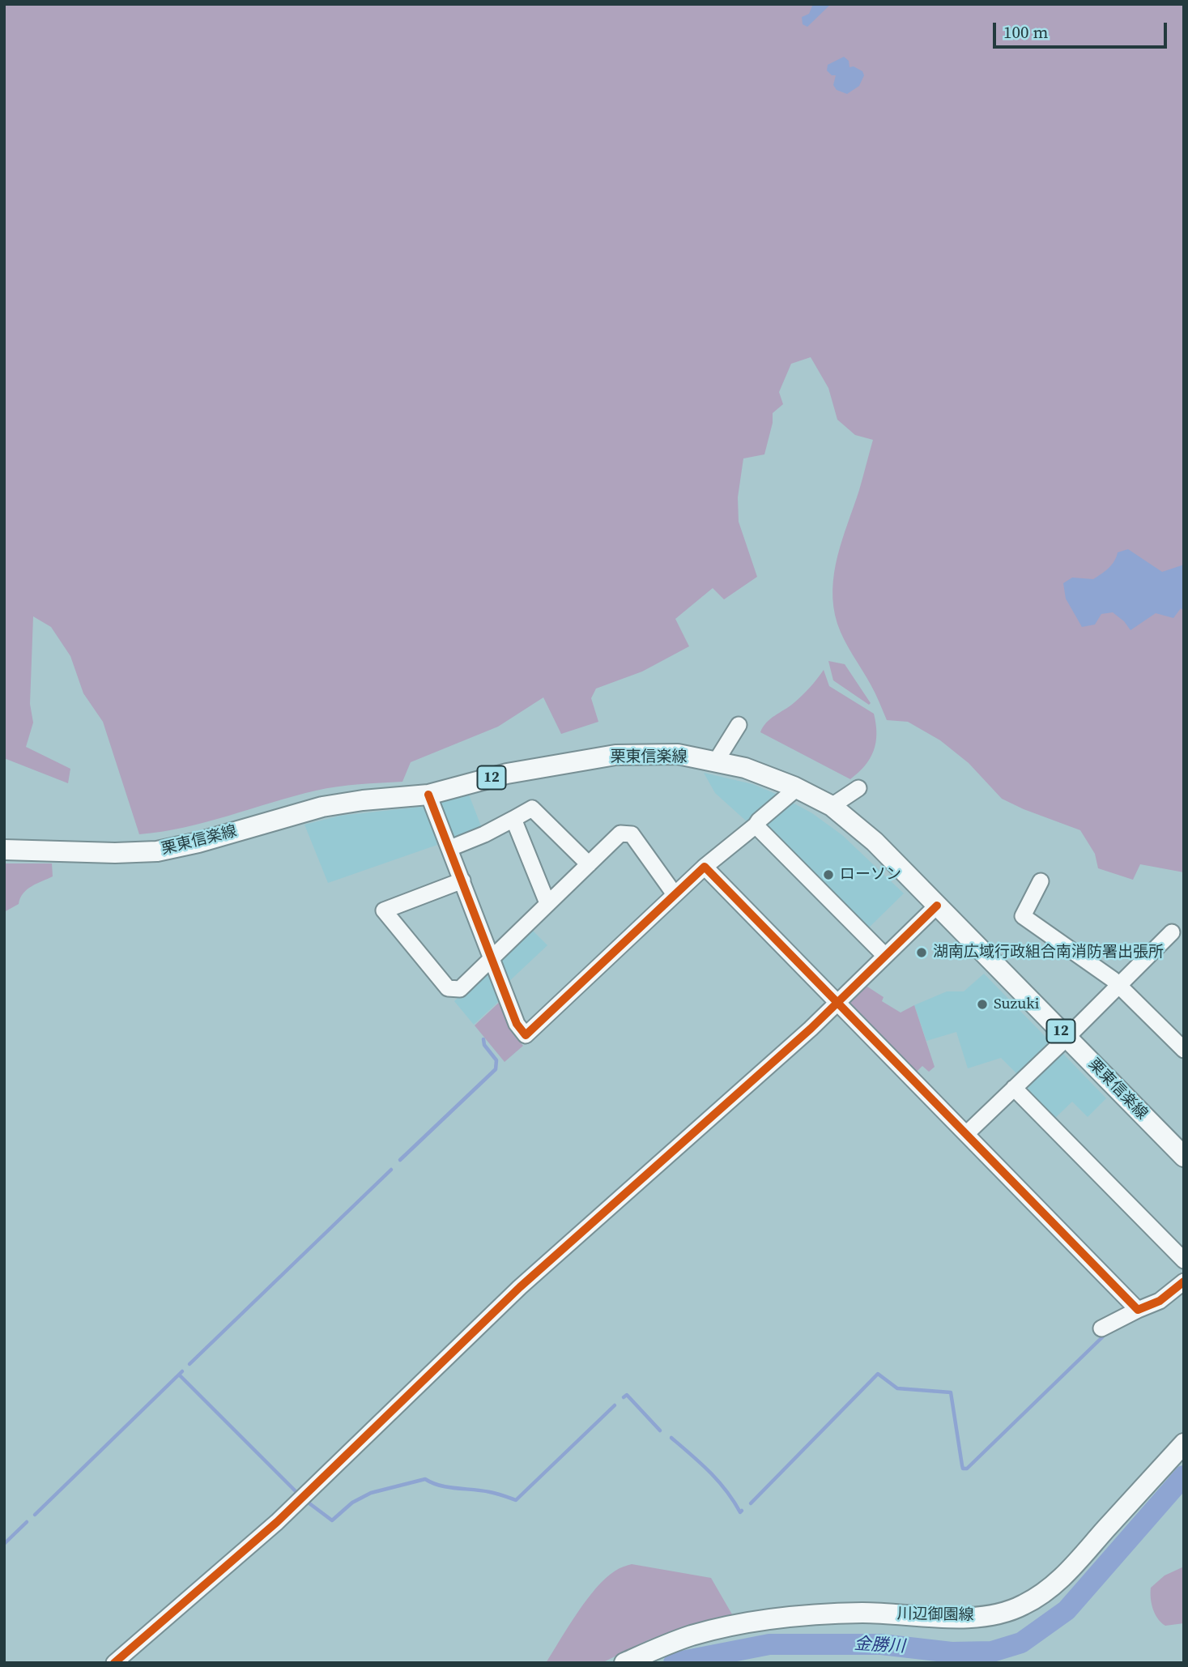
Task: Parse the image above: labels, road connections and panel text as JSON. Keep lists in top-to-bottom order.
{
  "streets": {
    "main road": ["栗東信楽線", "12", "川辺御園線"]
  },
  "water": ["金勝川"],
  "places": ["ローソン", "湖南広域行政組合南消防署出張所", "Suzuki"],
  "scale_bar": "100 m"
}
